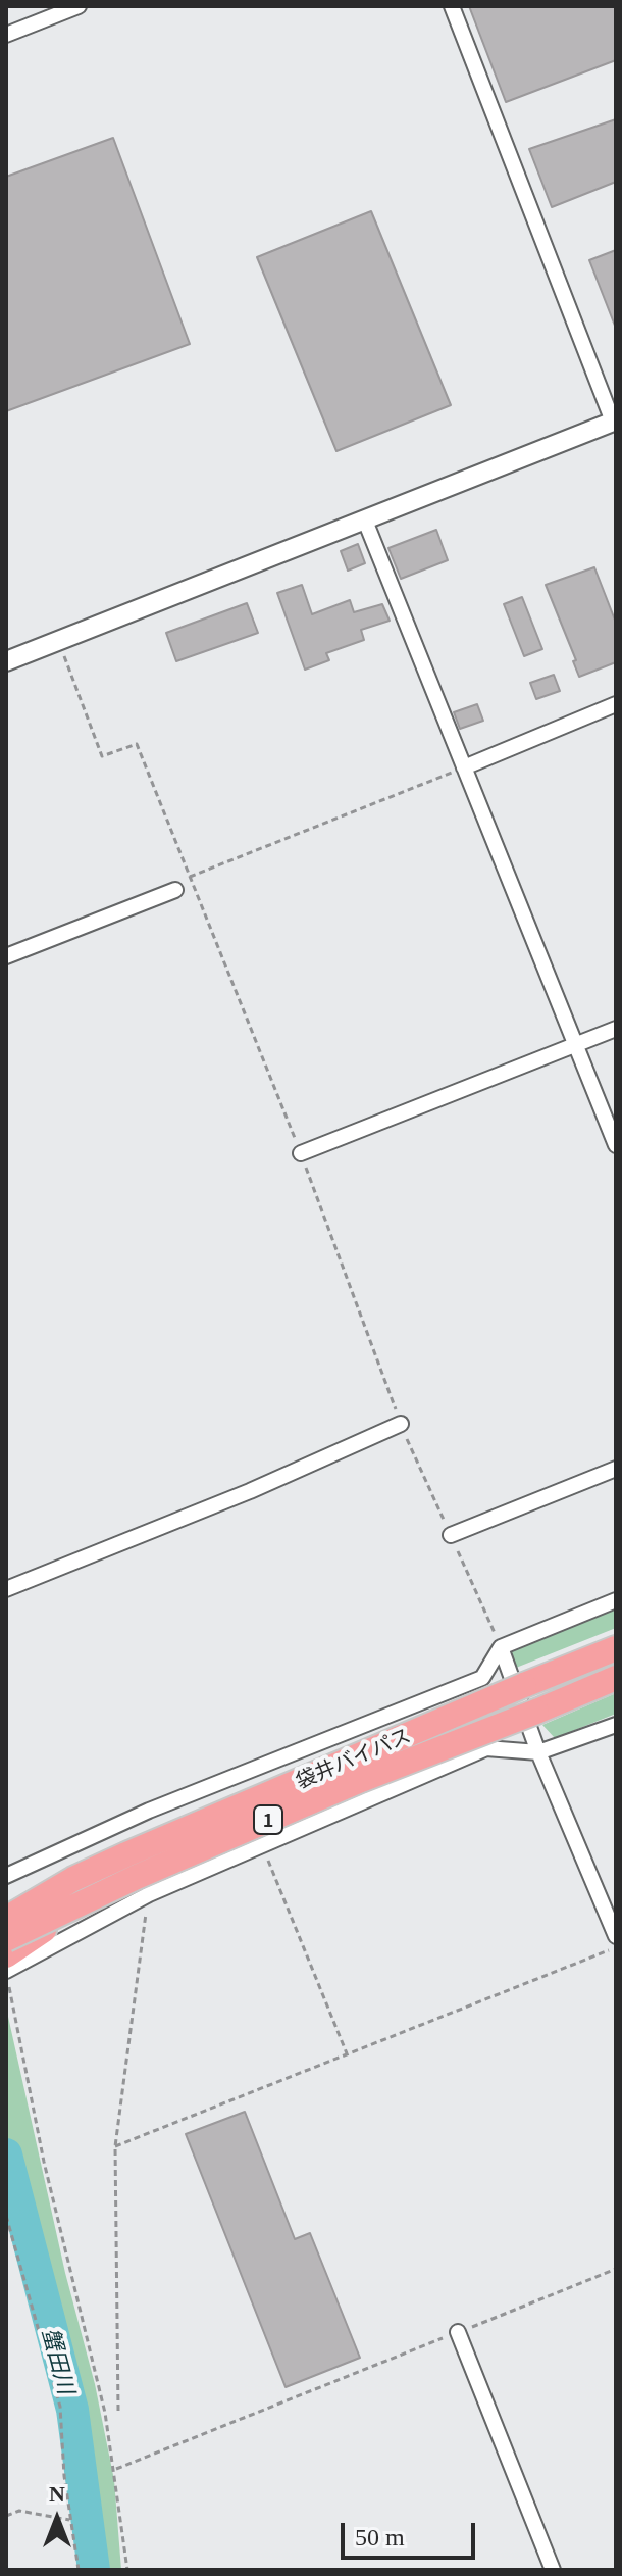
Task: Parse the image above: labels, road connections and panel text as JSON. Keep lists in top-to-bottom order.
{
  "streets": {
    "highway": ["袋井バイパス", "1"]
  },
  "water": ["蟹田川"],
  "scale_bar": "50 m",
  "north": "top"
}
